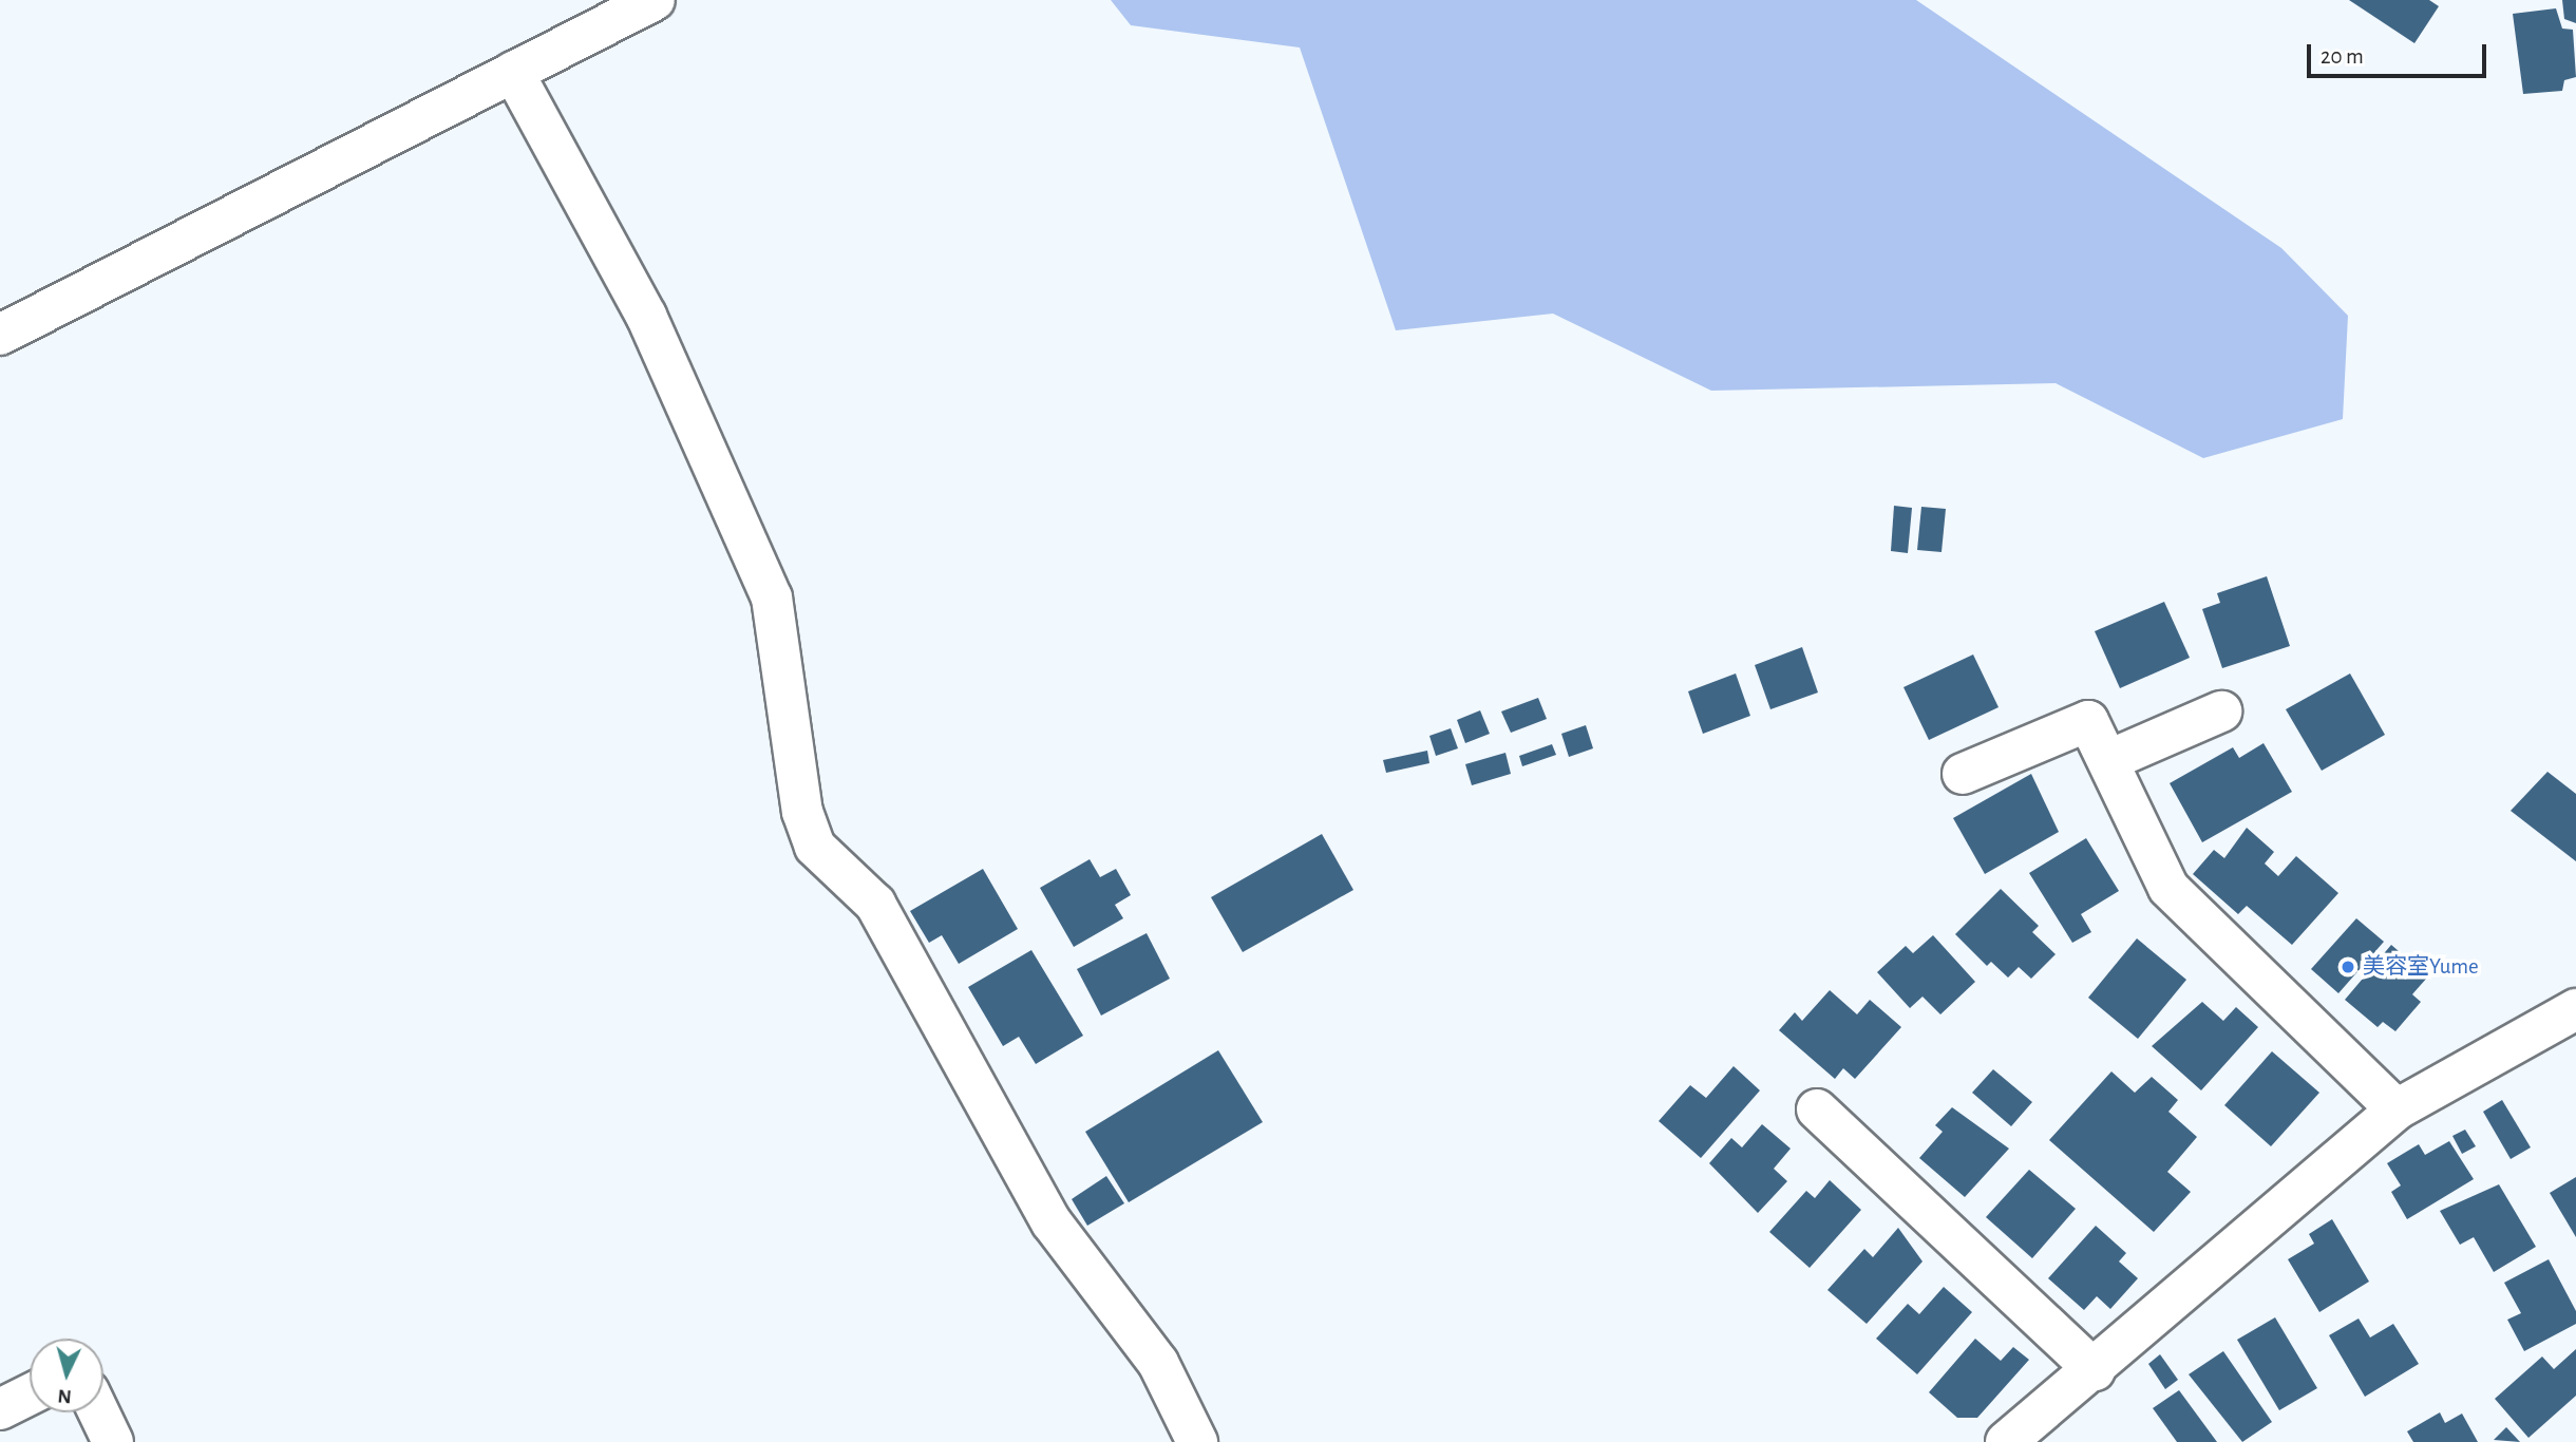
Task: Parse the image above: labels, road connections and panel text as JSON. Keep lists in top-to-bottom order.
{
  "places": ["美容室Yume"],
  "scale_bar": "20 m",
  "north": "bottom"
}
